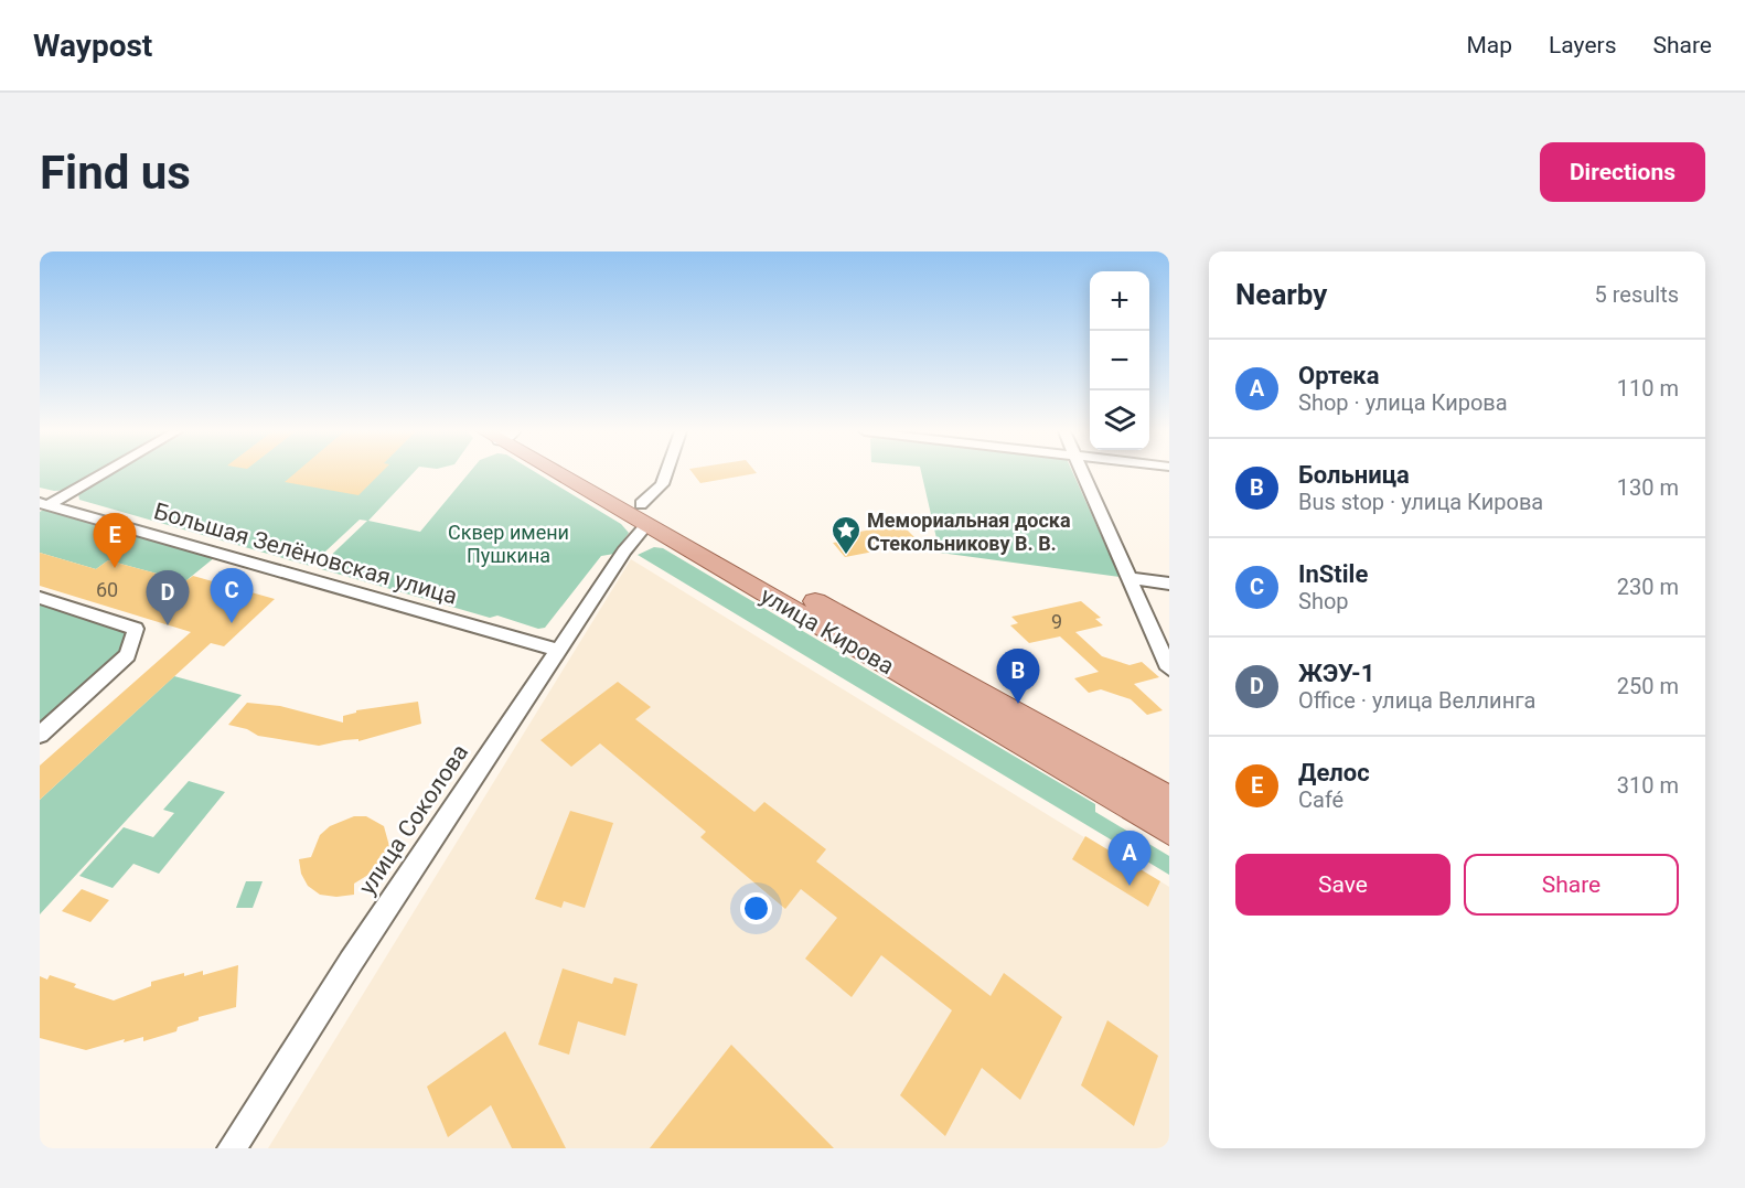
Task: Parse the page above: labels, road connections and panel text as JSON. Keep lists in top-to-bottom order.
{
  "streets": {
    "main road": ["улица Кирова"],
    "street": ["Большая Зелёновская улица", "улица Соколова"]
  },
  "crossings": [
    ["Большая Зелёновская улица", "улица Соколова"],
    ["улица Кирова", "улица Соколова"]
  ],
  "parks": ["Сквер имени Пушкина"],
  "places": {
    "place": ["Мемориальная доска Стекольникову В. В."]
  },
  "house_numbers": ["60", "9"],
  "page": {
    "header": "Waypost",
    "nav": ["Map", "Layers", "Share"],
    "buttons": [
      "Directions",
      ["Save", "Share"]
    ],
    "title": "Find us",
    "heading": ["Nearby", "5 results"],
    "map_buttons": ["+", "−"],
    "list": [
      {
        "mark": "A",
        "name": "Ортека",
        "note": "Shop · улица Кирова",
        "value": "110 m"
      },
      {
        "mark": "B",
        "name": "Больница",
        "note": "Bus stop · улица Кирова",
        "value": "130 m"
      },
      {
        "mark": "C",
        "name": "InStile",
        "note": "Shop",
        "value": "230 m"
      },
      {
        "mark": "D",
        "name": "ЖЭУ-1",
        "note": "Office · улица Веллинга",
        "value": "250 m"
      },
      {
        "mark": "E",
        "name": "Делос",
        "note": "Café",
        "value": "310 m"
      }
    ],
    "pins": [
      "E",
      "C",
      "D",
      "B",
      "A"
    ]
  }
}
